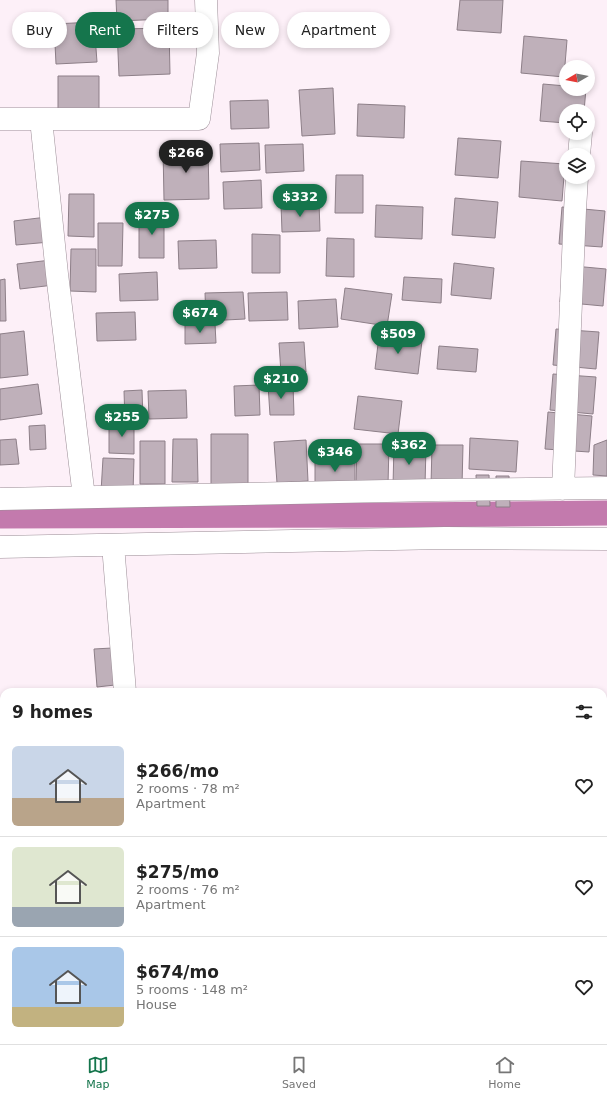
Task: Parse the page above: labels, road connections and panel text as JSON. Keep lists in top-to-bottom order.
{
  "north": "left",
  "page": {
    "chip": [
      "Buy",
      "Rent",
      "Filters",
      "New",
      "Apartment"
    ],
    "price": [
      "$266",
      "$332",
      "$275",
      "$674",
      "$509",
      "$210",
      "$255",
      "$362",
      "$346"
    ],
    "heading": "9 homes",
    "list": [
      {
        "name": "$266/mo",
        "note": "2 rooms · 78 m² · Apartment"
      },
      {
        "name": "$275/mo",
        "note": "2 rooms · 76 m² · Apartment"
      },
      {
        "name": "$674/mo",
        "note": "5 rooms · 148 m² · House"
      }
    ],
    "tabs": ["Map", "Saved", "Home"]
  }
}
